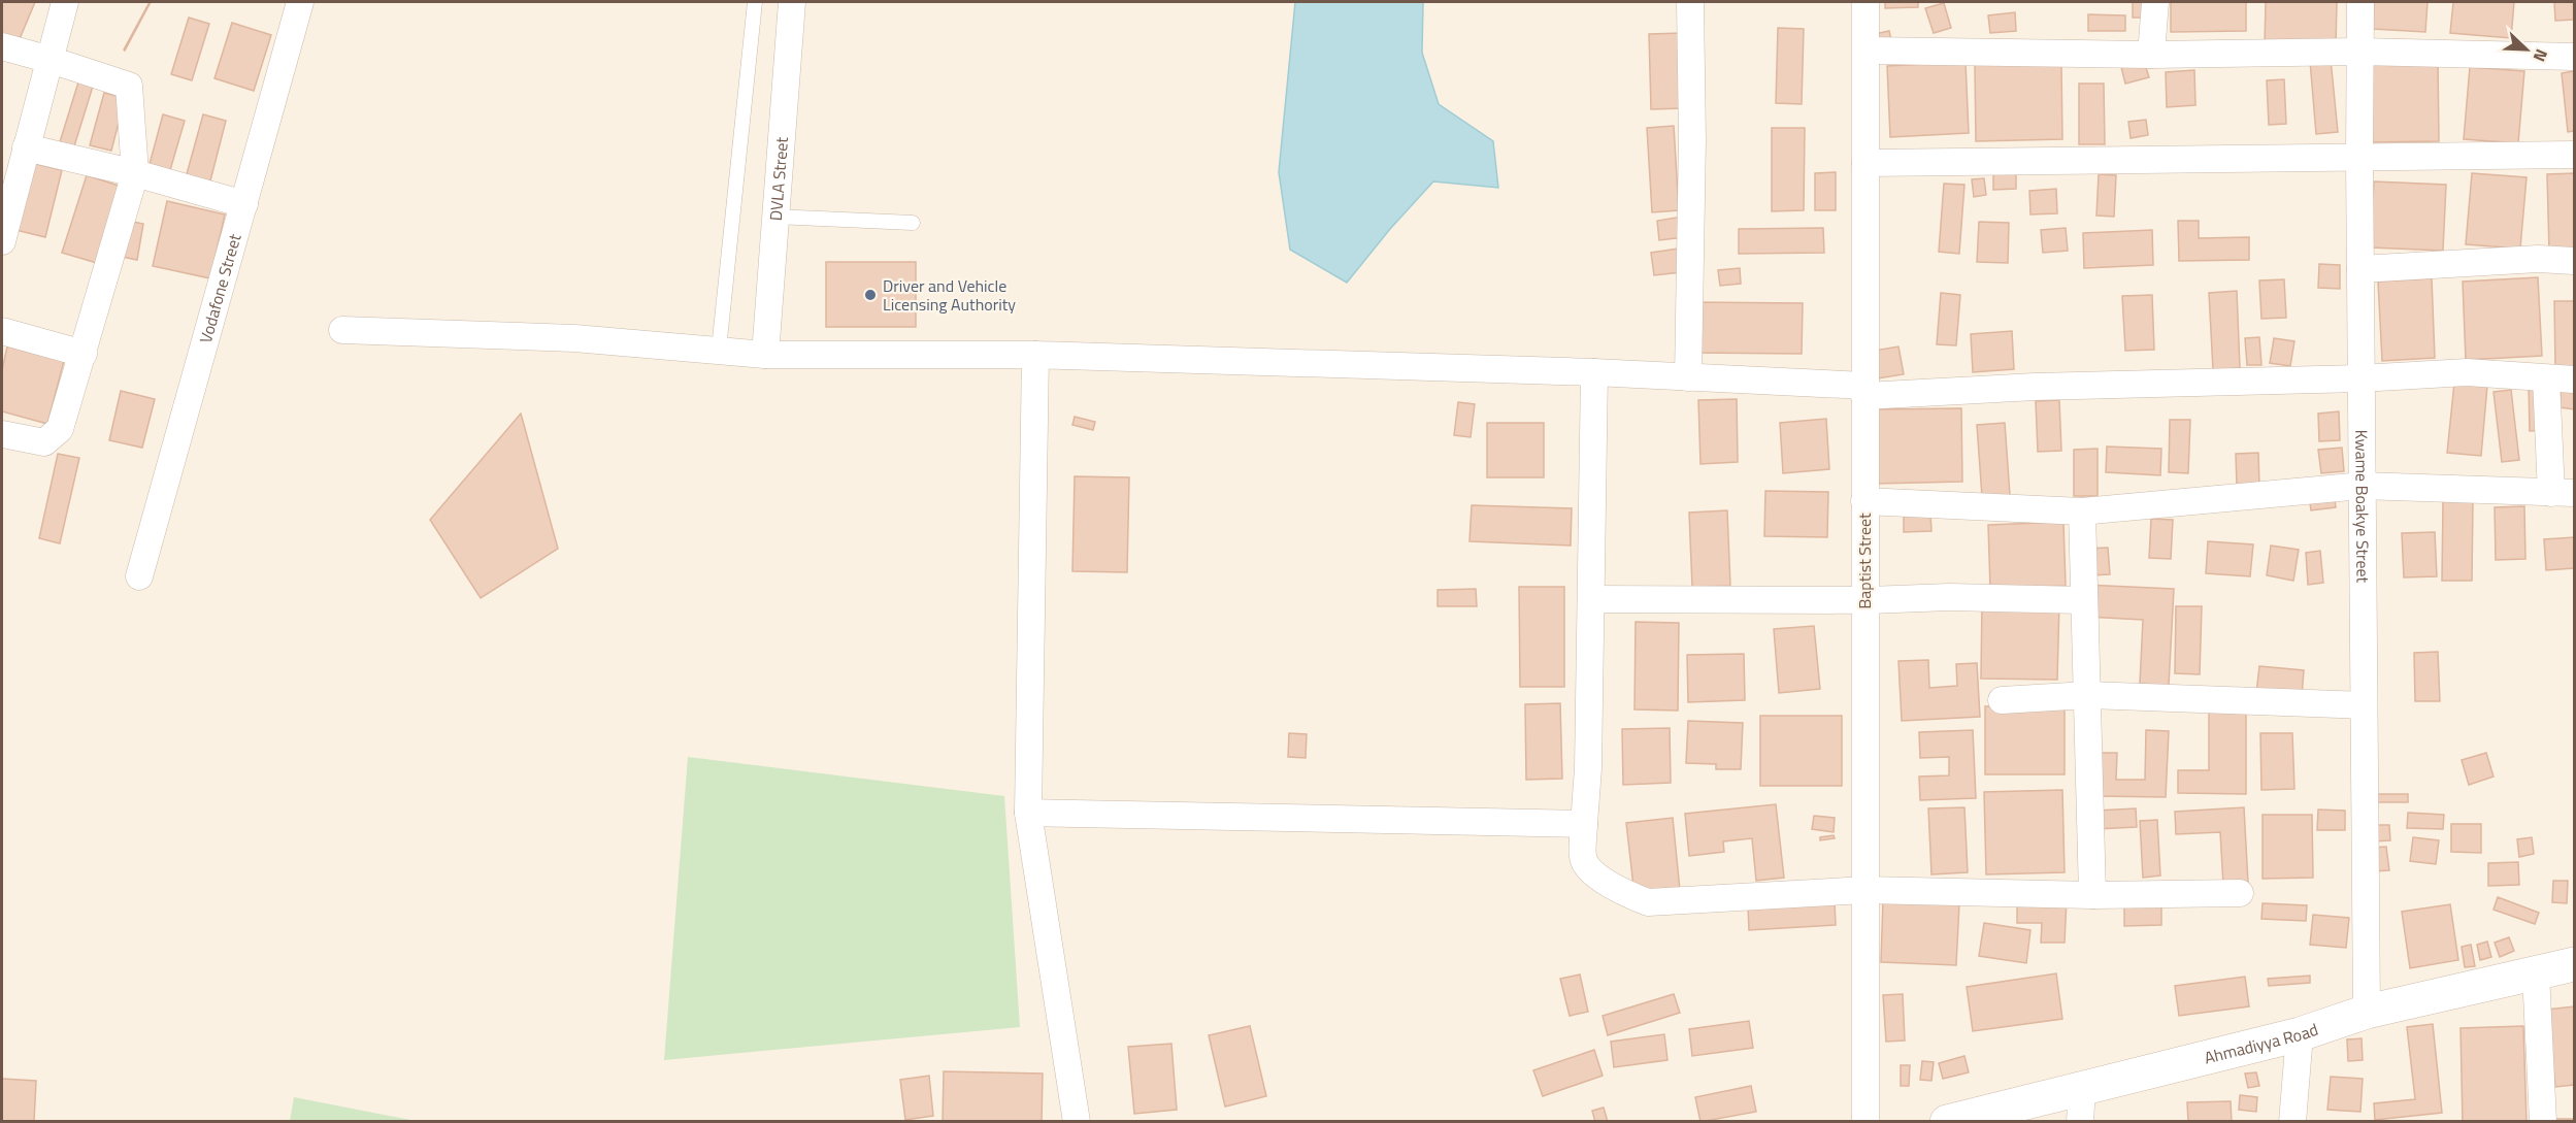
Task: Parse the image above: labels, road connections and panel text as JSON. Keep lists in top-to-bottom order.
{
  "streets": {
    "street": [
      "DVLA Street",
      "Vodafone Street",
      "Kwame Boakye Street",
      "Baptist Street",
      "Ahmadiyya Road"
    ]
  },
  "crossings": [
    ["Kwame Boakye Street", "Ahmadiyya Road"]
  ],
  "places": ["Driver and Vehicle Licensing Authority"],
  "north": "bottom right"
}
